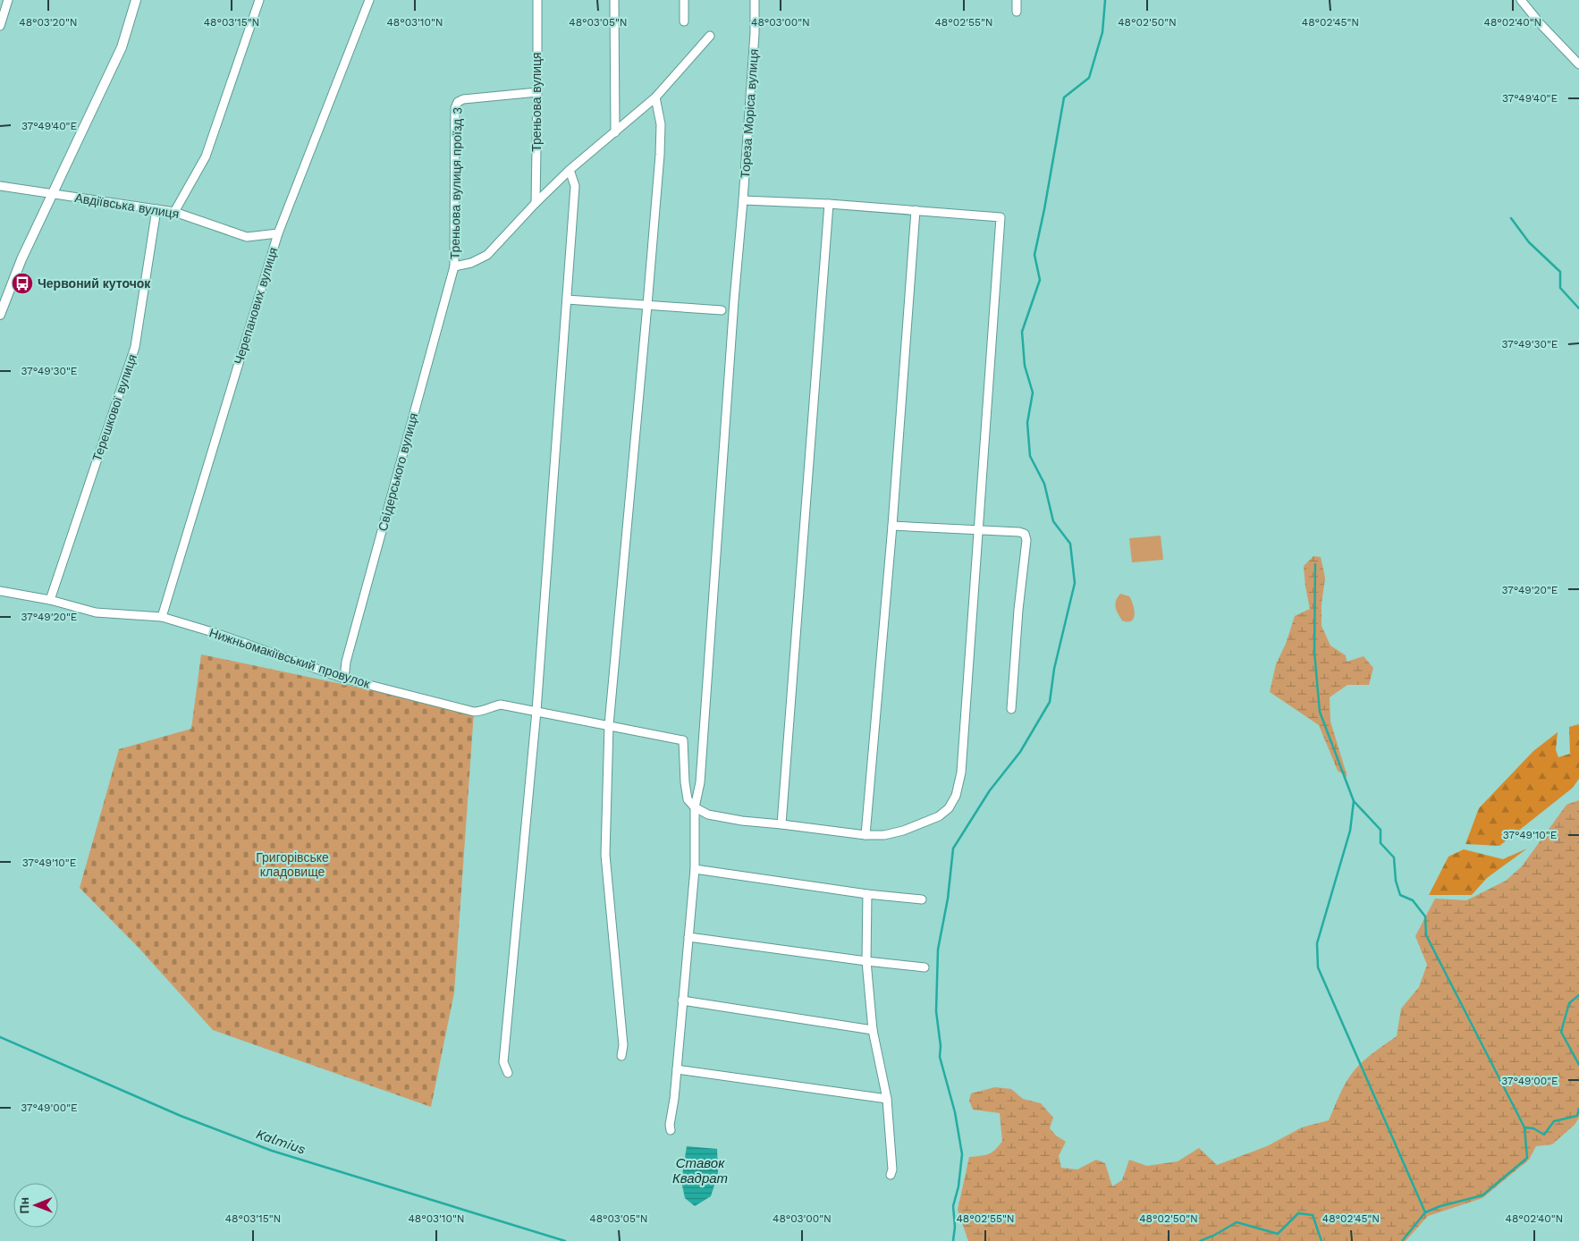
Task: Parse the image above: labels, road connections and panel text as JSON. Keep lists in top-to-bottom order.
{
  "streets": {
    "street": [
      "Треньова вулиця",
      "Тореза Моріса вулиця",
      "Треньова вулиця проїзд 3",
      "Авдіївська вулиця",
      "Черепанових вулиця",
      "Терешкової вулиця",
      "Свiдерського вулиця",
      "Нижньомакіївський провулок"
    ]
  },
  "crossings": [
    ["Треньова вулиця", "Треньова вулиця проїзд 3"],
    ["Тореза Моріса вулиця", "Нижньомакіївський провулок"],
    ["Треньова вулиця проїзд 3", "Свiдерського вулиця"],
    ["Авдіївська вулиця", "Черепанових вулиця"],
    ["Авдіївська вулиця", "Терешкової вулиця"],
    ["Черепанових вулиця", "Нижньомакіївський провулок"],
    ["Терешкової вулиця", "Нижньомакіївський провулок"],
    ["Свiдерського вулиця", "Нижньомакіївський провулок"]
  ],
  "water": ["Kalmius", "Ставок Квадрат"],
  "parks": ["Григорівське кладовище"],
  "places": {
    "bus stop": ["Червоний куточок"]
  },
  "north": "left",
  "coordinates": [
    "48°03'20\"N",
    "48°03'15\"N",
    "48°03'10\"N",
    "48°03'05\"N",
    "48°03'00\"N",
    "48°02'55\"N",
    "48°02'50\"N",
    "48°02'45\"N",
    "48°02'40\"N",
    "37°49'40\"E",
    "37°49'30\"E",
    "37°49'20\"E",
    "37°49'10\"E",
    "37°49'00\"E"
  ]
}
